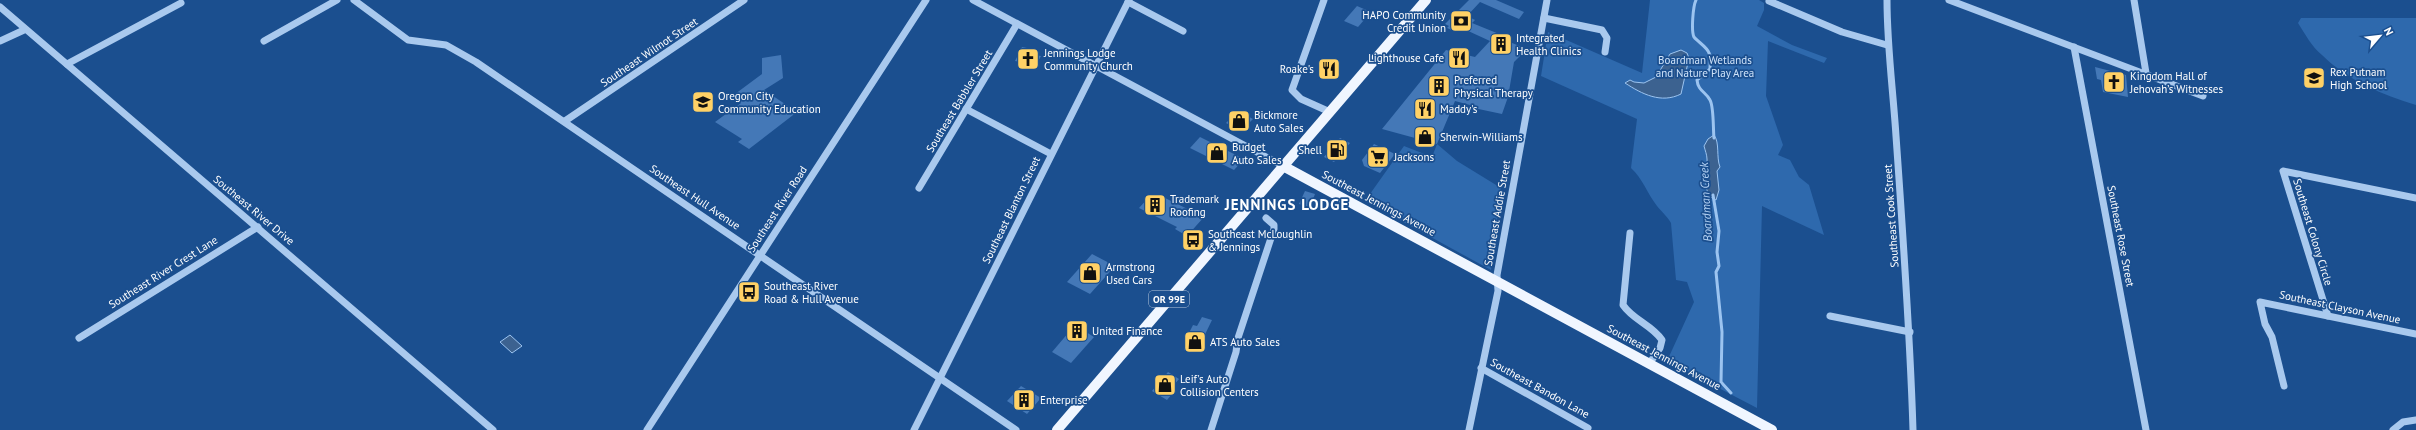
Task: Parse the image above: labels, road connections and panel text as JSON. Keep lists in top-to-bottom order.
{
  "streets": {
    "main road": ["Southeast Jennings Avenue", "OR 99E"],
    "street": [
      "Southeast Wilmot Street",
      "Southeast Babbler Street",
      "Southeast Hull Avenue",
      "Southeast River Road",
      "Southeast River Drive",
      "Southeast Blanton Street",
      "Southeast Addie Street",
      "Southeast Cook Street",
      "Southeast Colony Circle",
      "Southeast Rose Street",
      "Southeast River Crest Lane",
      "Southeast Clayson Avenue",
      "Southeast Bandon Lane"
    ]
  },
  "crossings": [
    ["Southeast Wilmot Street", "Southeast Hull Avenue"],
    ["Southeast Babbler Street", "Southeast Jennings Avenue"],
    ["Southeast Hull Avenue", "Southeast River Road"],
    ["Southeast Hull Avenue", "Southeast Blanton Street"],
    ["Southeast Jennings Avenue", "Southeast Blanton Street"],
    ["Southeast Jennings Avenue", "Southeast Addie Street"],
    ["Southeast Jennings Avenue", "OR 99E"],
    ["Southeast River Drive", "Southeast River Crest Lane"],
    ["Southeast Addie Street", "Southeast Bandon Lane"],
    ["Southeast Colony Circle", "Southeast Clayson Avenue"]
  ],
  "districts": ["JENNINGS LODGE"],
  "water": ["Boardman Creek"],
  "parks": ["Boardman Wetlands and Nature Play Area"],
  "places": {
    "bank": ["HAPO Community Credit Union"],
    "building": [
      "Integrated Health Clinics",
      "Preferred Physical Therapy",
      "Trademark Roofing",
      "United Finance",
      "Enterprise"
    ],
    "restaurant": ["Lighthouse Cafe", "Roake's", "Maddy's"],
    "church": ["Jennings Lodge Community Church", "Kingdom Hall of Jehovah’s Witnesses"],
    "school or university": ["Rex Putnam High School", "Oregon City Community Education"],
    "shop": [
      "Bickmore Auto Sales",
      "Sherwin-Williams",
      "Budget Auto Sales",
      "Armstrong Used Cars",
      "ATS Auto Sales",
      "Leif's Auto Collision Centers"
    ],
    "fuel station": ["Shell"],
    "supermarket": ["Jacksons"],
    "bus stop": ["Southeast McLoughlin & Jennings", "Southeast River Road & Hull Avenue"]
  },
  "north": "top right"
}
